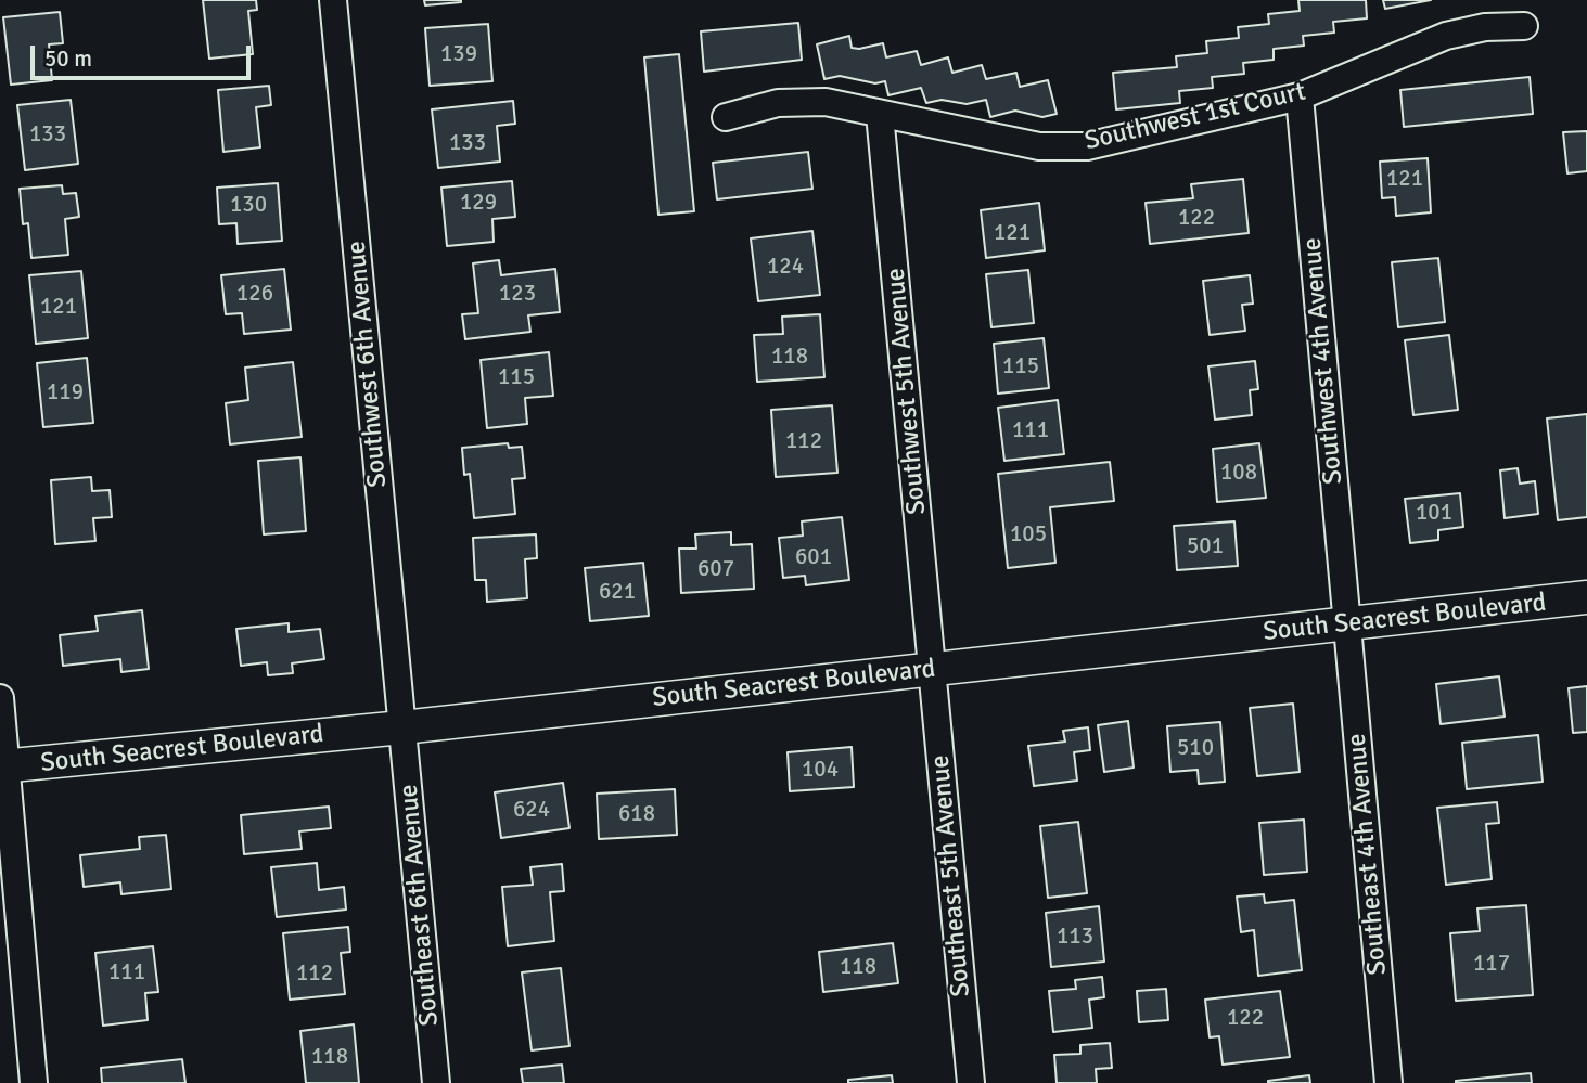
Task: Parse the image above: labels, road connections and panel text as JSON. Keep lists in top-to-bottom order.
{
  "streets": {
    "street": [
      "Southwest 1st Court",
      "Southwest 4th Avenue",
      "Southwest 6th Avenue",
      "Southwest 5th Avenue",
      "South Seacrest Boulevard",
      "Southeast 4th Avenue",
      "Southeast 5th Avenue",
      "Southeast 6th Avenue"
    ]
  },
  "crossings": [
    ["Southwest 1st Court", "Southwest 4th Avenue"],
    ["Southwest 1st Court", "Southwest 5th Avenue"],
    ["Southwest 4th Avenue", "South Seacrest Boulevard"],
    ["Southwest 4th Avenue", "Southeast 4th Avenue"],
    ["Southwest 6th Avenue", "South Seacrest Boulevard"],
    ["Southwest 6th Avenue", "Southeast 6th Avenue"],
    ["Southwest 5th Avenue", "South Seacrest Boulevard"],
    ["Southwest 5th Avenue", "Southeast 5th Avenue"],
    ["South Seacrest Boulevard", "Southeast 4th Avenue"],
    ["South Seacrest Boulevard", "Southeast 5th Avenue"],
    ["South Seacrest Boulevard", "Southeast 6th Avenue"]
  ],
  "house_numbers": [
    "139",
    "133",
    "133",
    "121",
    "129",
    "130",
    "122",
    "121",
    "124",
    "126",
    "123",
    "121",
    "118",
    "115",
    "115",
    "119",
    "111",
    "112",
    "108",
    "101",
    "105",
    "501",
    "601",
    "607",
    "621",
    "510",
    "104",
    "624",
    "618",
    "113",
    "117",
    "118",
    "111",
    "112",
    "122",
    "118"
  ],
  "scale_bar": "50 m"
}
